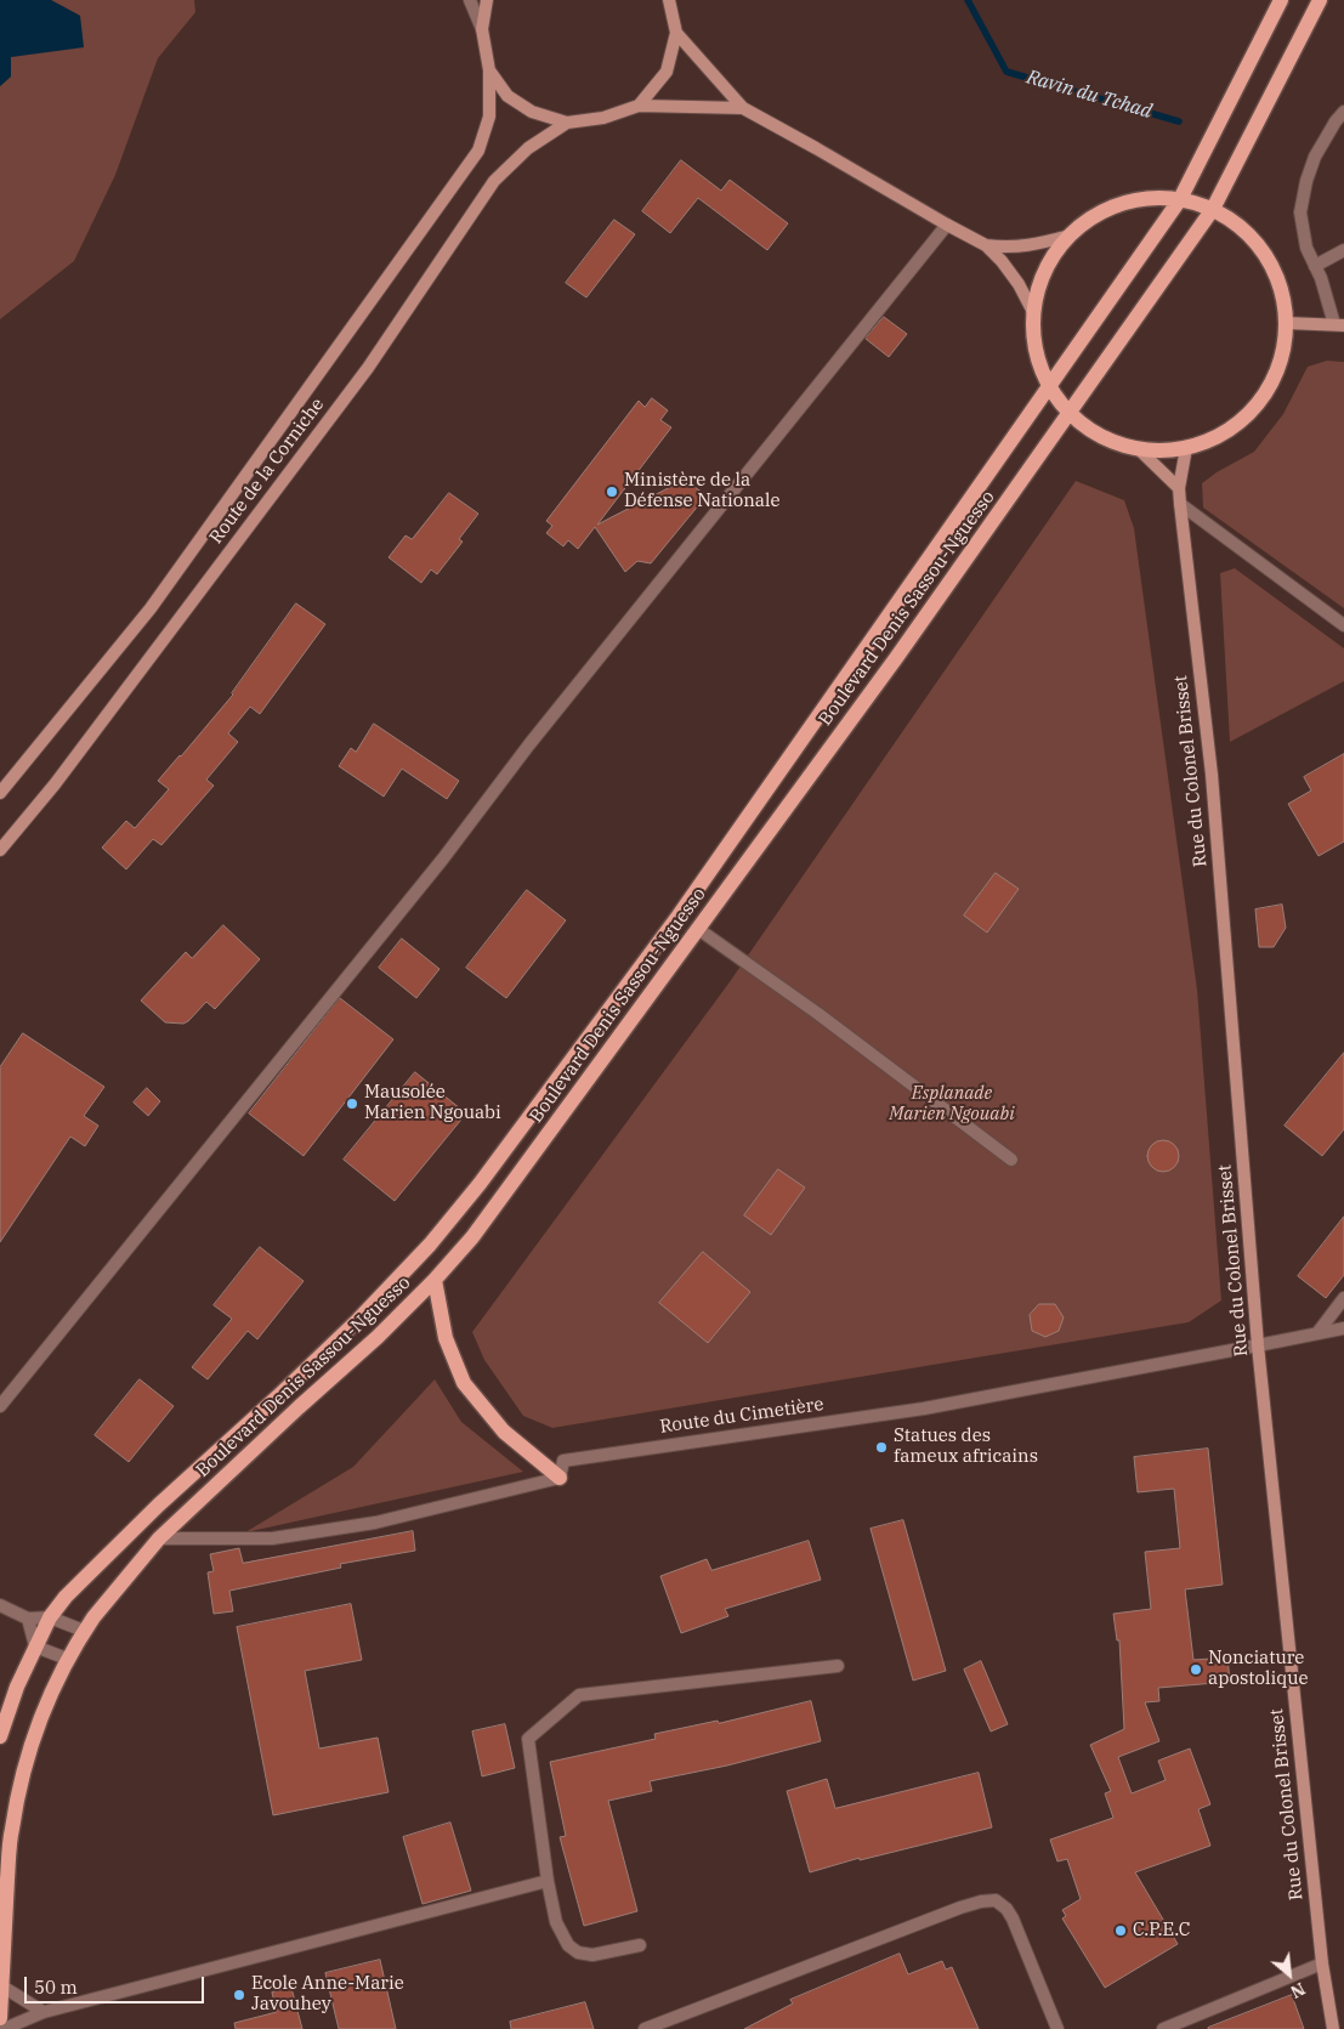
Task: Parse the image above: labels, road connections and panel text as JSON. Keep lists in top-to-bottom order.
{
  "streets": {
    "main road": ["Route de la Corniche", "Boulevard Denis Sassou-Nguesso", "Rue du Colonel Brisset"],
    "street": ["Route du Cimetière"]
  },
  "crossings": [
    ["Rue du Colonel Brisset", "Route du Cimetière"]
  ],
  "water": ["Ravin du Tchad"],
  "parks": ["Esplanade Marien Ngouabi"],
  "places": [
    "Ministère de la Défense Nationale",
    "Mausolée Marien Ngouabi",
    "Statues des fameux africains",
    "Nonciature apostolique",
    "C.P.E.C",
    "Ecole Anne-Marie Javouhey"
  ],
  "scale_bar": "50 m",
  "north": "bottom right"
}
